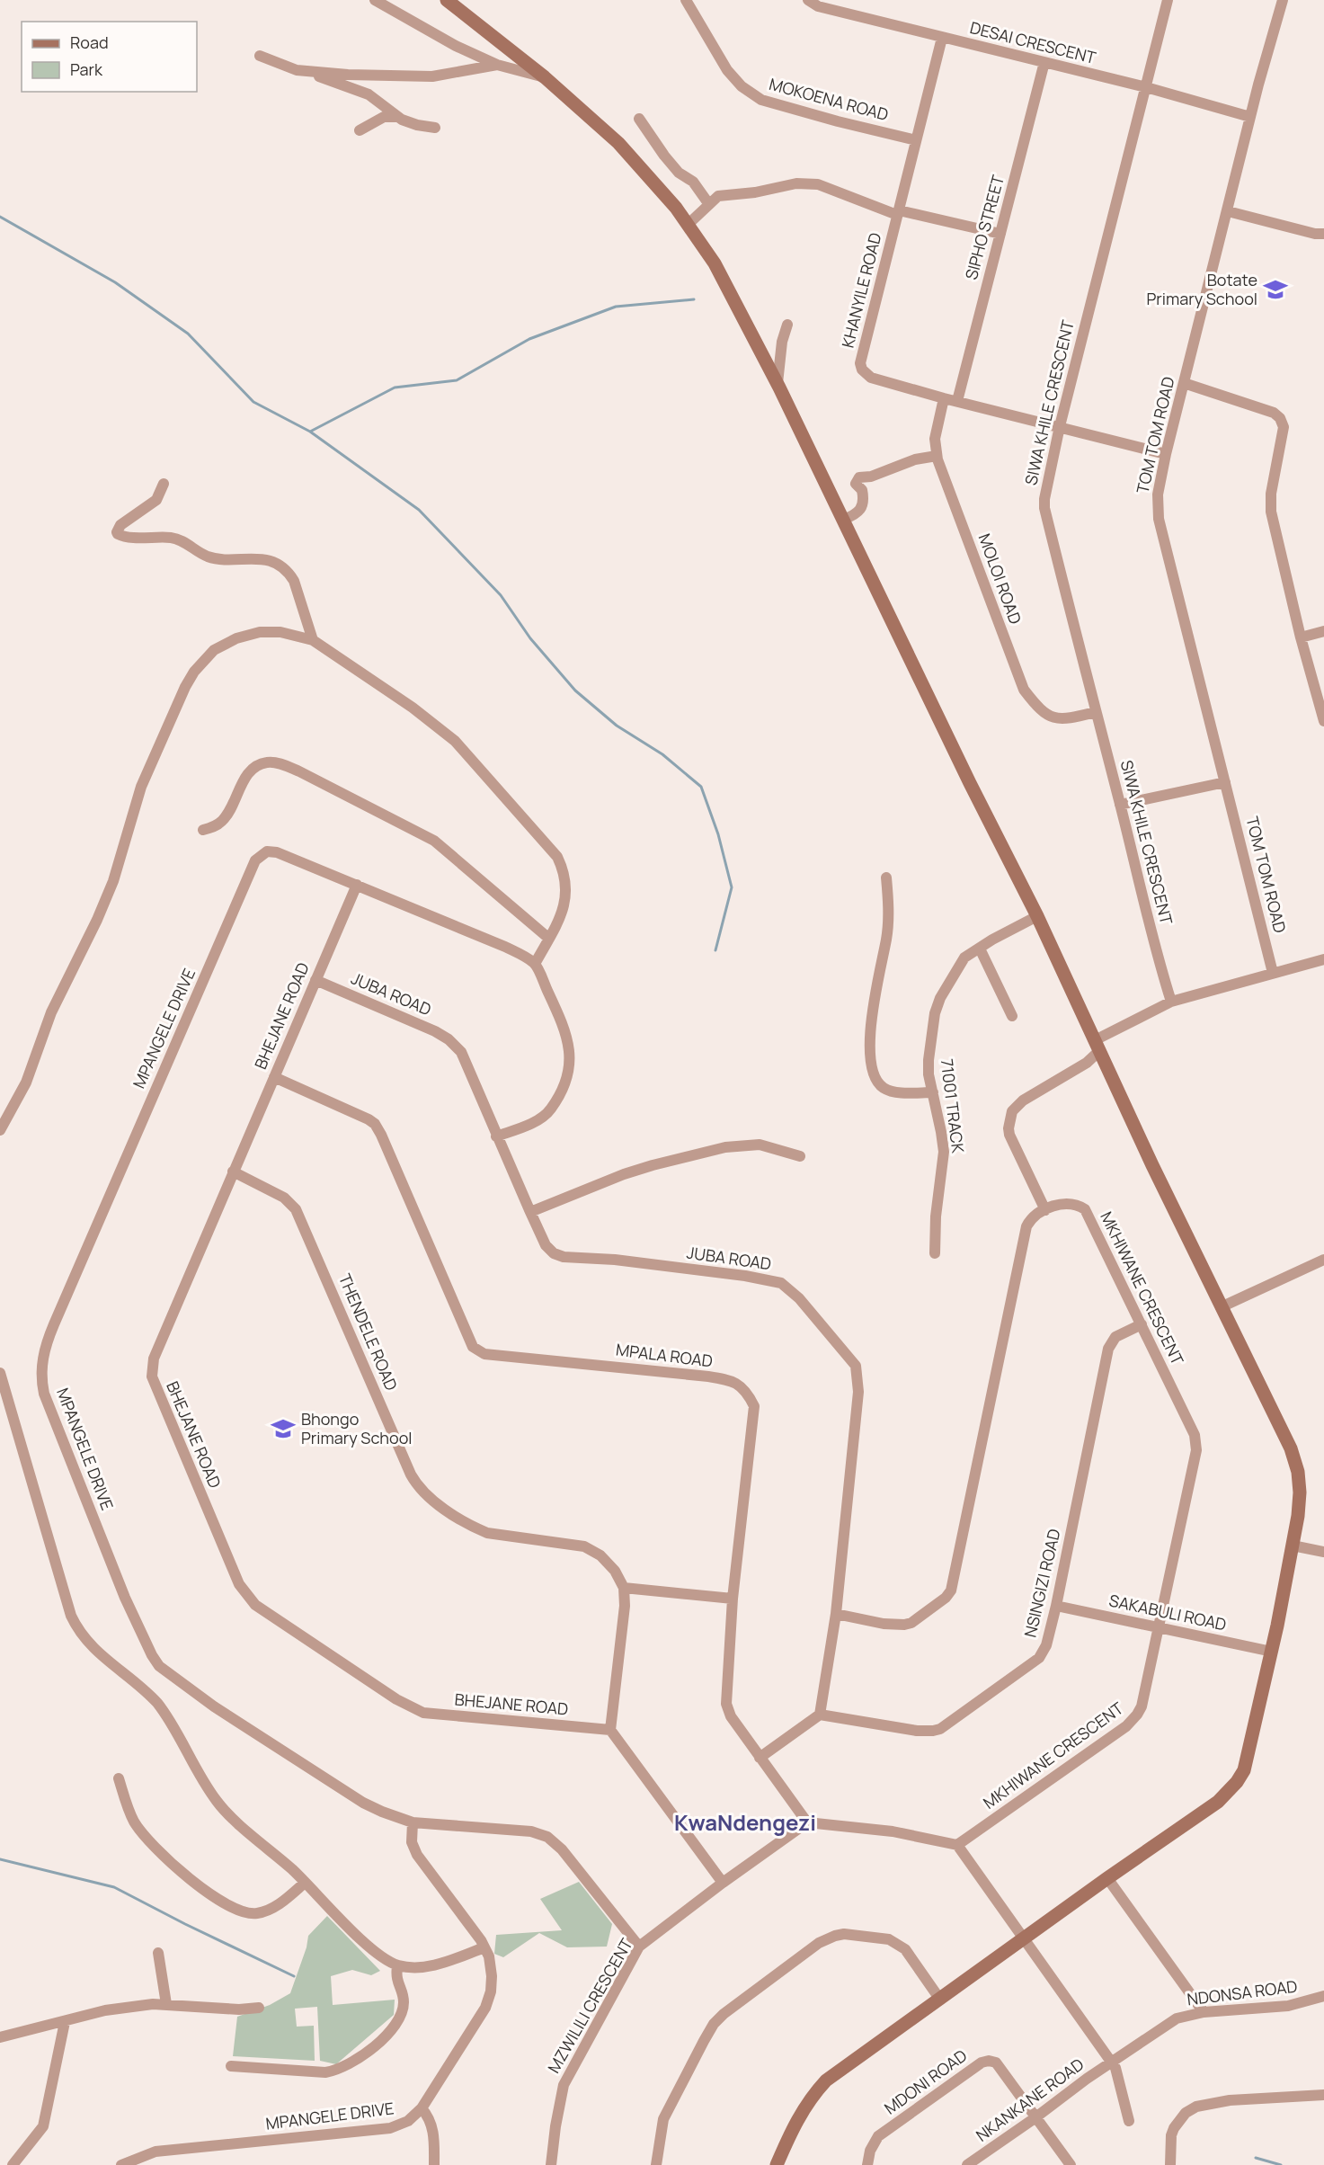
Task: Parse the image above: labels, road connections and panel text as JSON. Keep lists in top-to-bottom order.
{
  "streets": {
    "street": [
      "DESAI CRESCENT",
      "MOKOENA ROAD",
      "SIPHO STREET",
      "KHANYILE ROAD",
      "SIWA KHILE CRESCENT",
      "TOM TOM ROAD",
      "MOLOI ROAD",
      "JUBA ROAD",
      "BHEJANE ROAD",
      "MPANGELE DRIVE",
      "71001 TRACK",
      "MKHIWANE CRESCENT",
      "THENDELE ROAD",
      "MPALA ROAD",
      "NSINGIZI ROAD",
      "SAKABULI ROAD",
      "NDONSA ROAD",
      "MZWILILI CRESCENT",
      "MDONI ROAD",
      "NKANKANE ROAD"
    ]
  },
  "crossings": [
    ["DESAI CRESCENT", "SIPHO STREET"],
    ["DESAI CRESCENT", "KHANYILE ROAD"],
    ["DESAI CRESCENT", "SIWA KHILE CRESCENT"],
    ["DESAI CRESCENT", "TOM TOM ROAD"],
    ["MOKOENA ROAD", "KHANYILE ROAD"],
    ["SIPHO STREET", "KHANYILE ROAD"],
    ["KHANYILE ROAD", "SIWA KHILE CRESCENT"],
    ["KHANYILE ROAD", "TOM TOM ROAD"],
    ["KHANYILE ROAD", "MOLOI ROAD"],
    ["SIWA KHILE CRESCENT", "MOLOI ROAD"],
    ["JUBA ROAD", "BHEJANE ROAD"],
    ["JUBA ROAD", "MKHIWANE CRESCENT"],
    ["JUBA ROAD", "NSINGIZI ROAD"],
    ["BHEJANE ROAD", "MPANGELE DRIVE"],
    ["BHEJANE ROAD", "THENDELE ROAD"],
    ["BHEJANE ROAD", "MPALA ROAD"],
    ["MKHIWANE CRESCENT", "NSINGIZI ROAD"],
    ["MKHIWANE CRESCENT", "SAKABULI ROAD"],
    ["MPALA ROAD", "MZWILILI CRESCENT"],
    ["NSINGIZI ROAD", "SAKABULI ROAD"],
    ["NDONSA ROAD", "NKANKANE ROAD"],
    ["MDONI ROAD", "NKANKANE ROAD"]
  ],
  "districts": ["KwaNdengezi"],
  "places": {
    "school or university": ["Botate Primary School", "Bhongo Primary School"]
  },
  "legend": ["Road", "Park"]
}
